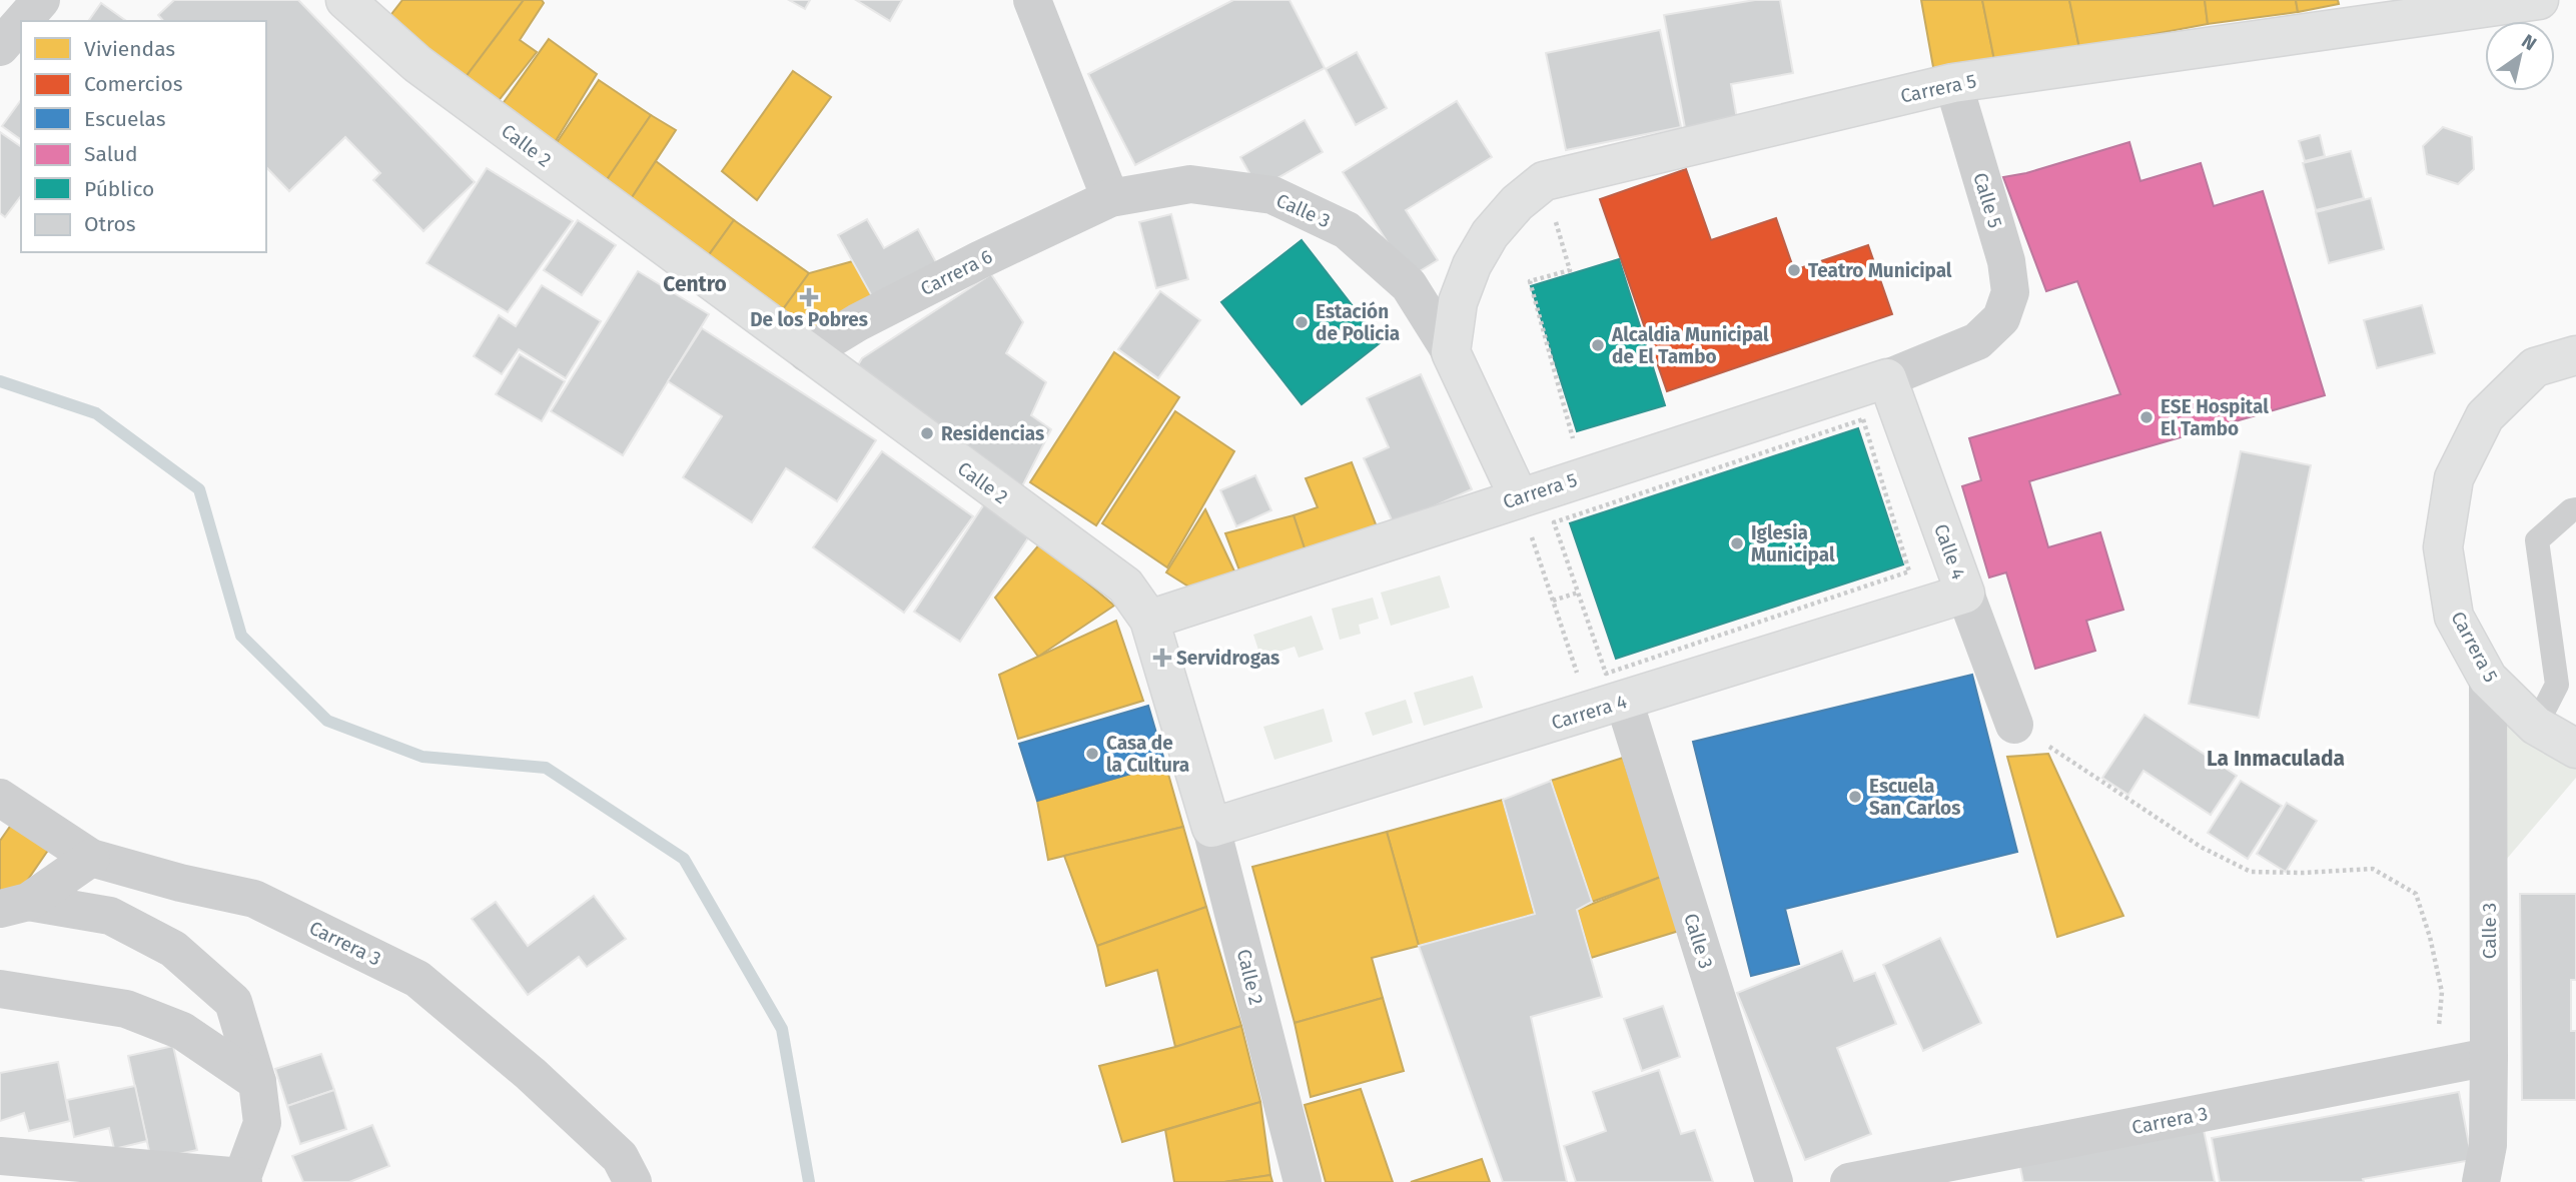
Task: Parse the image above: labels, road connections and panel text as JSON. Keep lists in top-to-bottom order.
{
  "streets": {
    "main road": [
      "Carrera 5",
      "Calle 2",
      "Calle 3",
      "Calle 4",
      "Carrera 4"
    ],
    "street": ["Calle 5", "Carrera 6", "Carrera 3"]
  },
  "crossings": [
    ["Carrera 5", "Calle 2"],
    ["Carrera 5", "Calle 5"],
    ["Carrera 5", "Calle 3"],
    ["Carrera 5", "Calle 4"],
    ["Calle 2", "Carrera 6"],
    ["Calle 2", "Carrera 4"],
    ["Calle 3", "Carrera 6"],
    ["Calle 3", "Carrera 4"],
    ["Calle 3", "Carrera 3"],
    ["Calle 4", "Carrera 4"]
  ],
  "districts": ["Centro", "La Inmaculada"],
  "places": {
    "other": [
      "Teatro Municipal",
      "Estación de Policia",
      "Alcaldia Municipal de El Tambo",
      "ESE Hospital El Tambo",
      "Residencias",
      "Iglesia Municipal",
      "Casa de la Cultura",
      "Escuela San Carlos"
    ],
    "health": ["De los Pobres", "Servidrogas"]
  },
  "legend": [
    "Viviendas",
    "Comercios",
    "Escuelas",
    "Salud",
    "Público",
    "Otros"
  ],
  "north": "top right"
}
